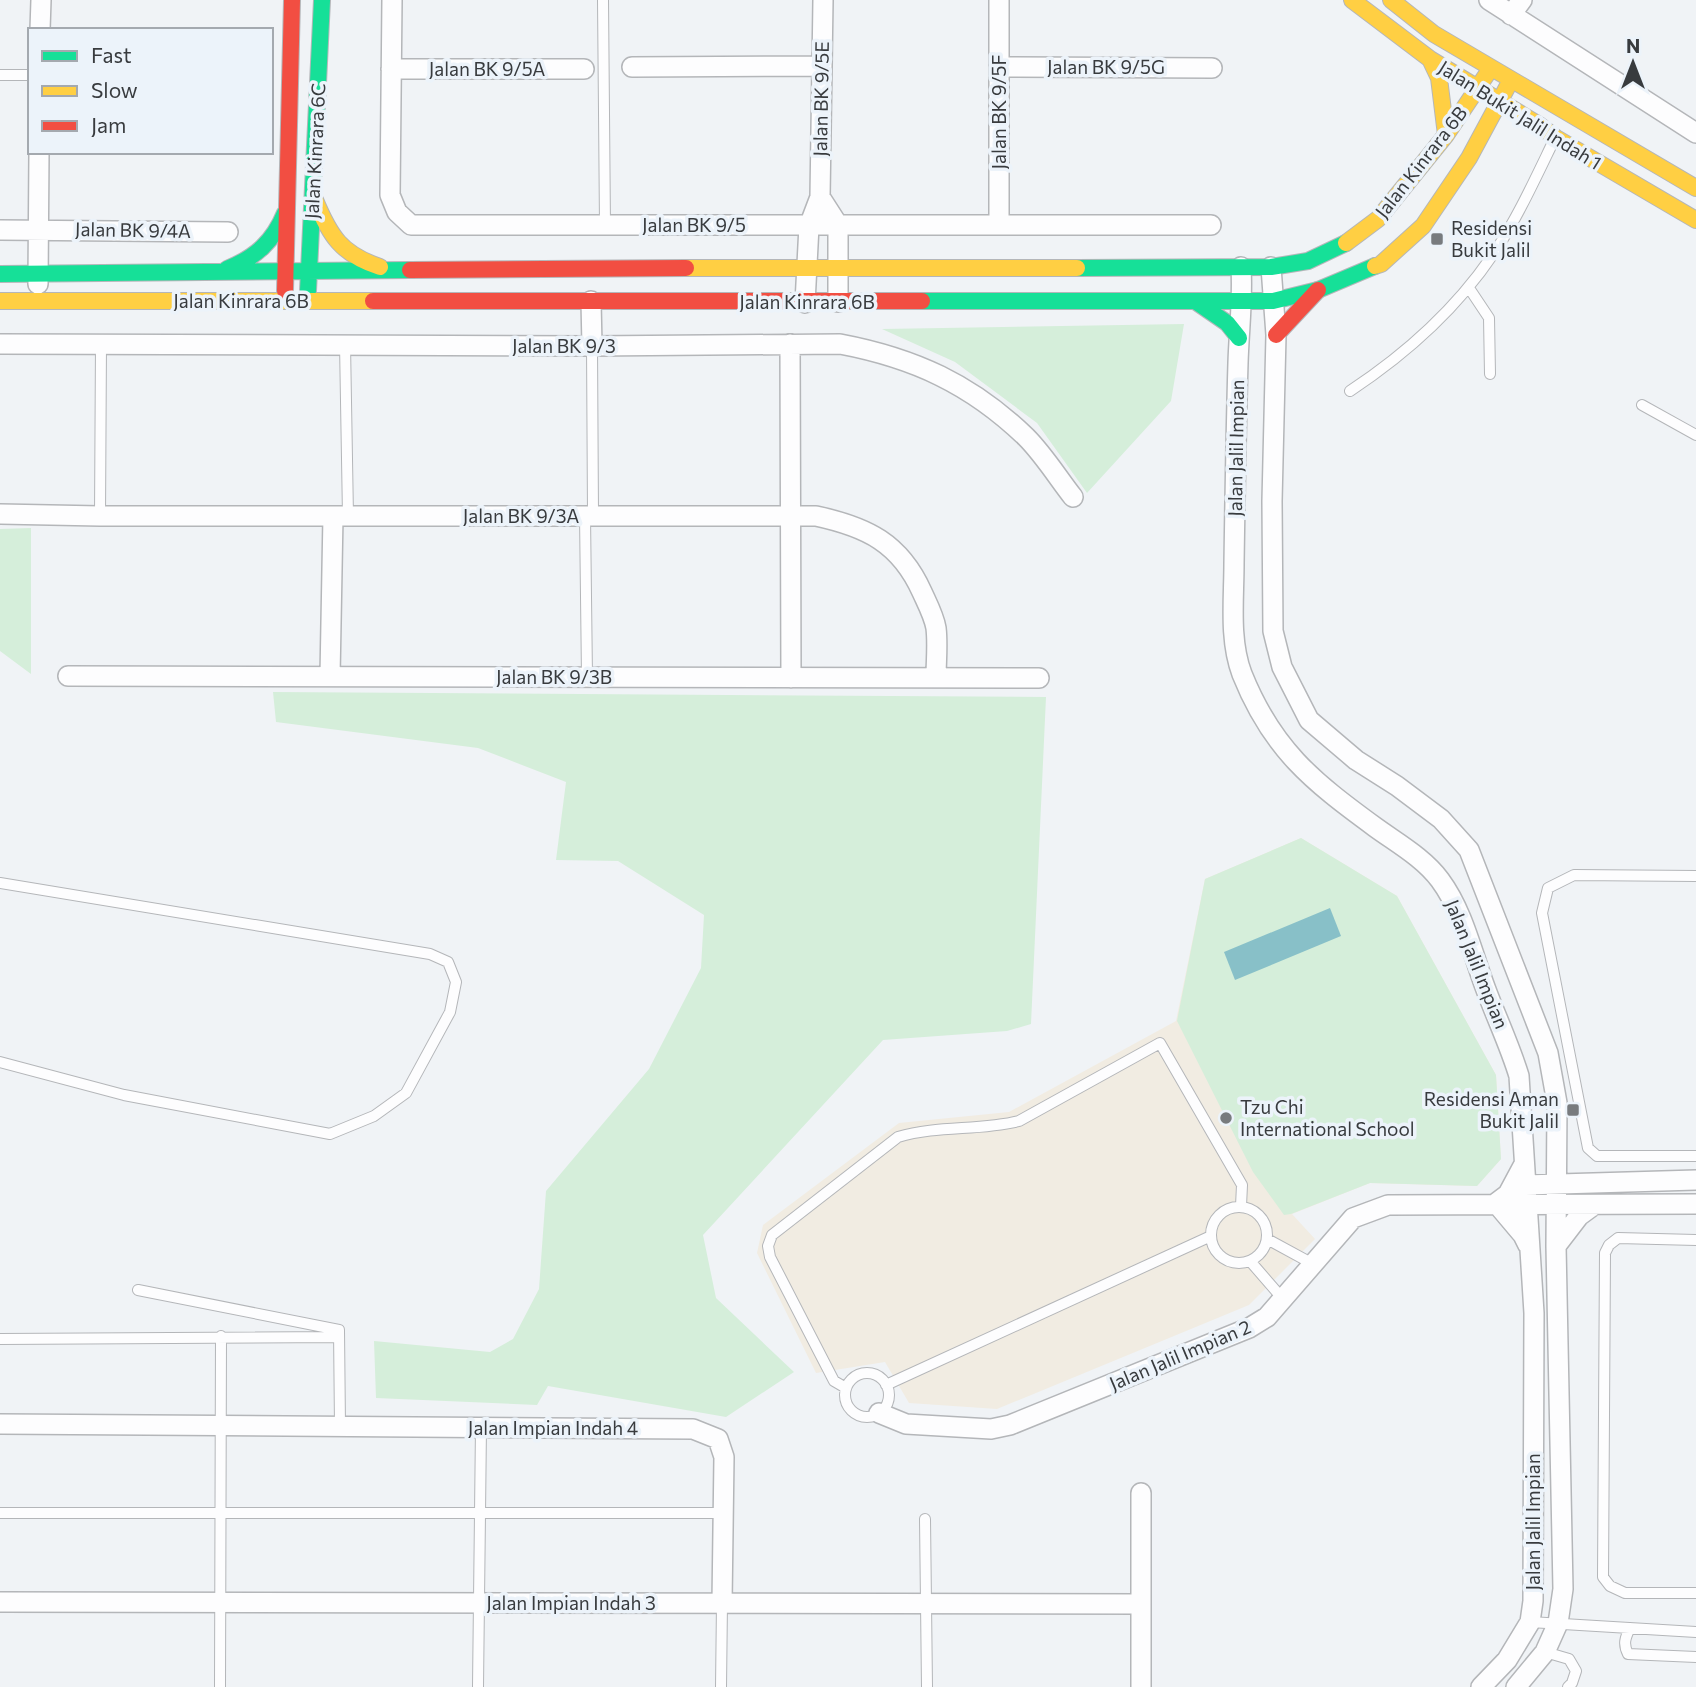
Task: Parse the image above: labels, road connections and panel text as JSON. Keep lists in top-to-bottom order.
{
  "streets": {
    "street": [
      "Jalan BK 9/5G",
      "Jalan BK 9/5A",
      "Jalan BK 9/5E",
      "Jalan BK 9/5F",
      "Jalan Bukit Jalil Indah 1",
      "Jalan Kinrara 6C",
      "Jalan Kinrara 6B",
      "Jalan BK 9/5",
      "Jalan BK 9/4A",
      "Jalan BK 9/3",
      "Jalan Jalil Impian",
      "Jalan BK 9/3A",
      "Jalan BK 9/3B",
      "Jalan Jalil Impian 2",
      "Jalan Impian Indah 4",
      "Jalan Impian Indah 3"
    ]
  },
  "crossings": [
    ["Jalan BK 9/5G", "Jalan BK 9/5F"],
    ["Jalan BK 9/5A", "Jalan BK 9/5"],
    ["Jalan BK 9/5E", "Jalan Kinrara 6B"],
    ["Jalan BK 9/5E", "Jalan BK 9/5"],
    ["Jalan BK 9/5F", "Jalan BK 9/5"],
    ["Jalan Bukit Jalil Indah 1", "Jalan Kinrara 6B"],
    ["Jalan Kinrara 6C", "Jalan Kinrara 6B"],
    ["Jalan Kinrara 6B", "Jalan Jalil Impian"],
    ["Jalan Jalil Impian", "Jalan Jalil Impian 2"],
    ["Jalan BK 9/3A", "Jalan BK 9/3B"],
    ["Jalan Impian Indah 4", "Jalan Impian Indah 3"]
  ],
  "places": {
    "transit": ["Residensi Bukit Jalil", "Residensi Aman Bukit Jalil"],
    "other": ["Tzu Chi International School"]
  },
  "legend": ["Fast", "Slow", "Jam"],
  "north": "top"
}
